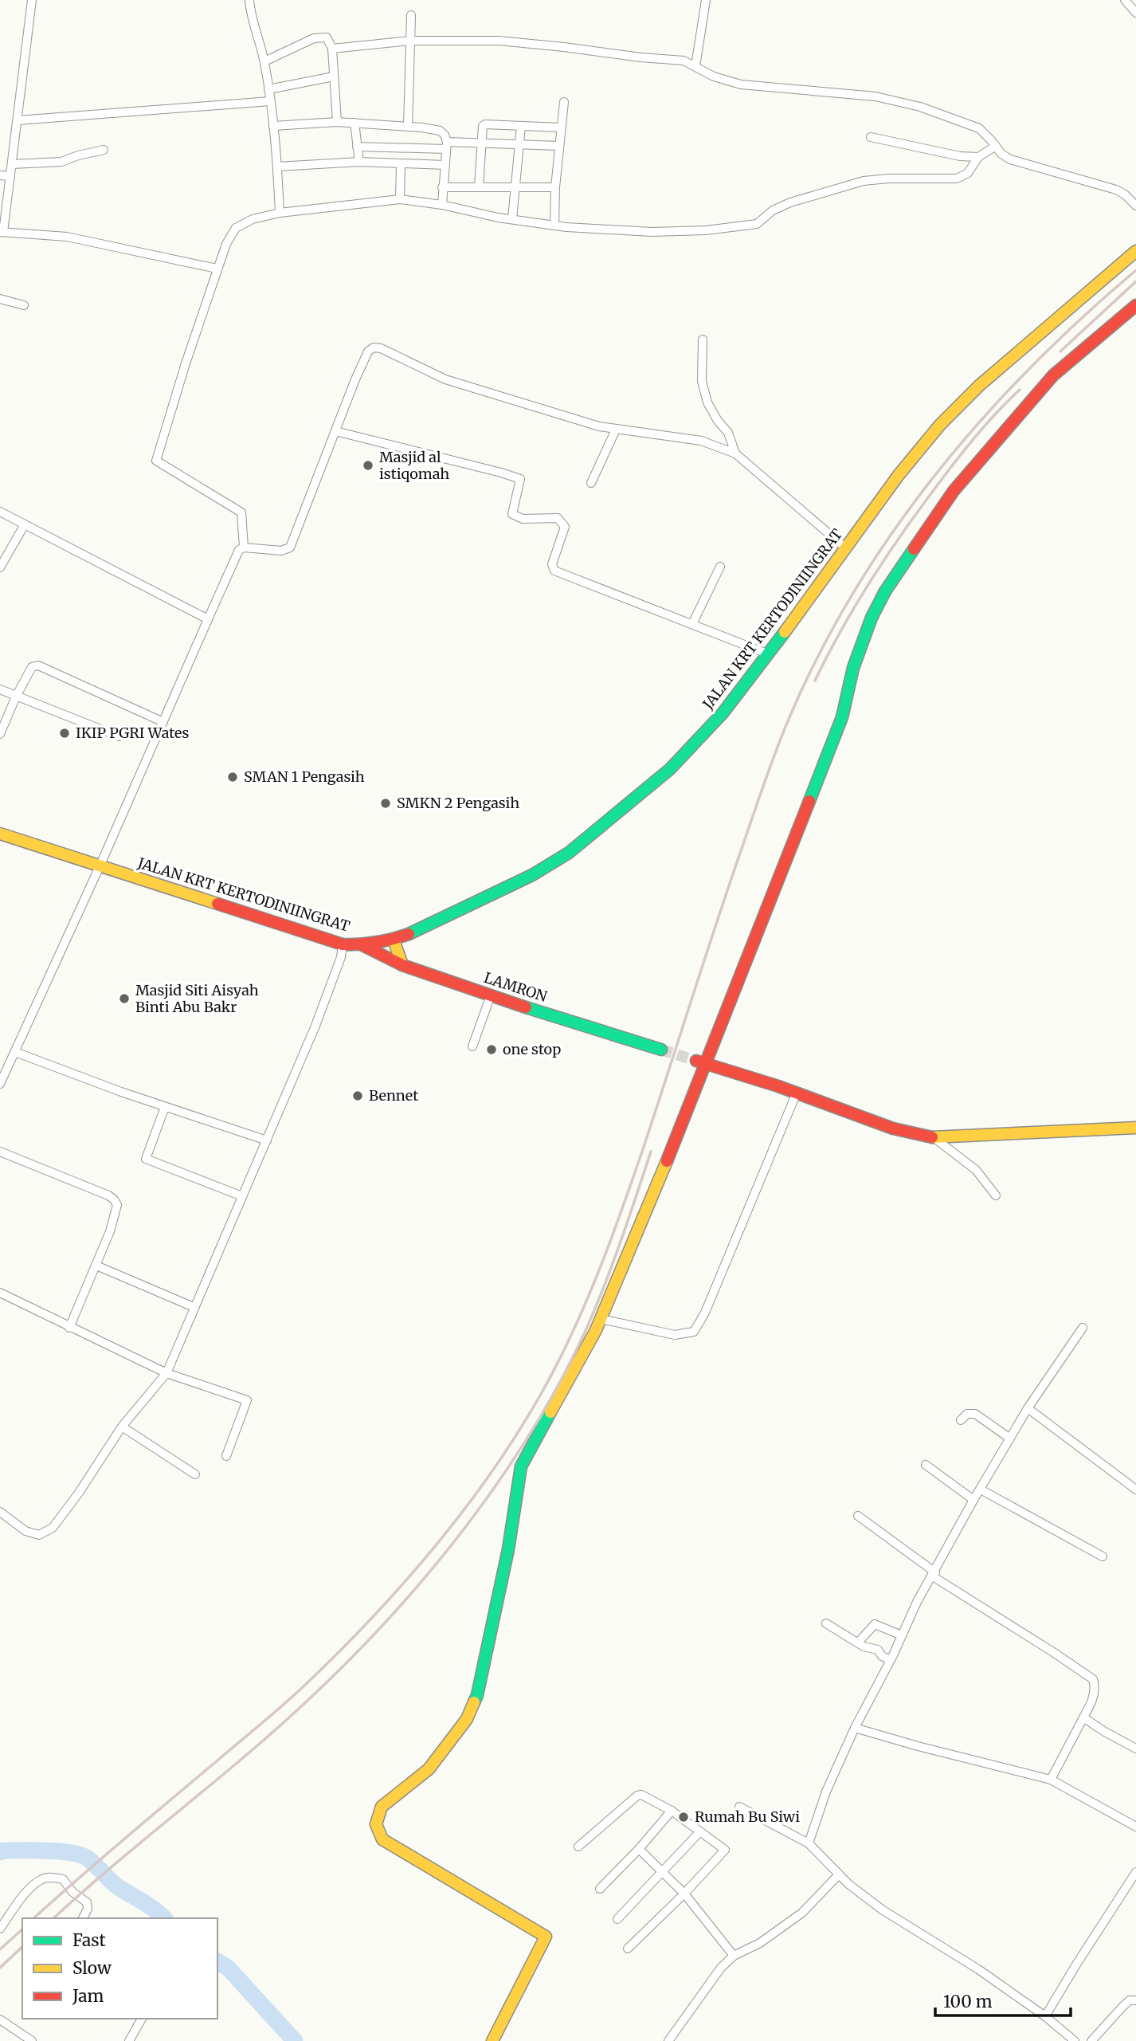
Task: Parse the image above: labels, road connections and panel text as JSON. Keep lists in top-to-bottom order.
{
  "streets": {
    "street": ["JALAN KRT KERTODINIINGRAT", "LAMRON"]
  },
  "crossings": [
    ["JALAN KRT KERTODINIINGRAT", "LAMRON"]
  ],
  "places": [
    "Masjid al istiqomah",
    "IKIP PGRI Wates",
    "SMAN 1 Pengasih",
    "SMKN 2 Pengasih",
    "Masjid Siti Aisyah Binti Abu Bakr",
    "one stop",
    "Bennet",
    "Rumah Bu Siwi"
  ],
  "legend": ["Fast", "Slow", "Jam"],
  "scale_bar": "100 m"
}
